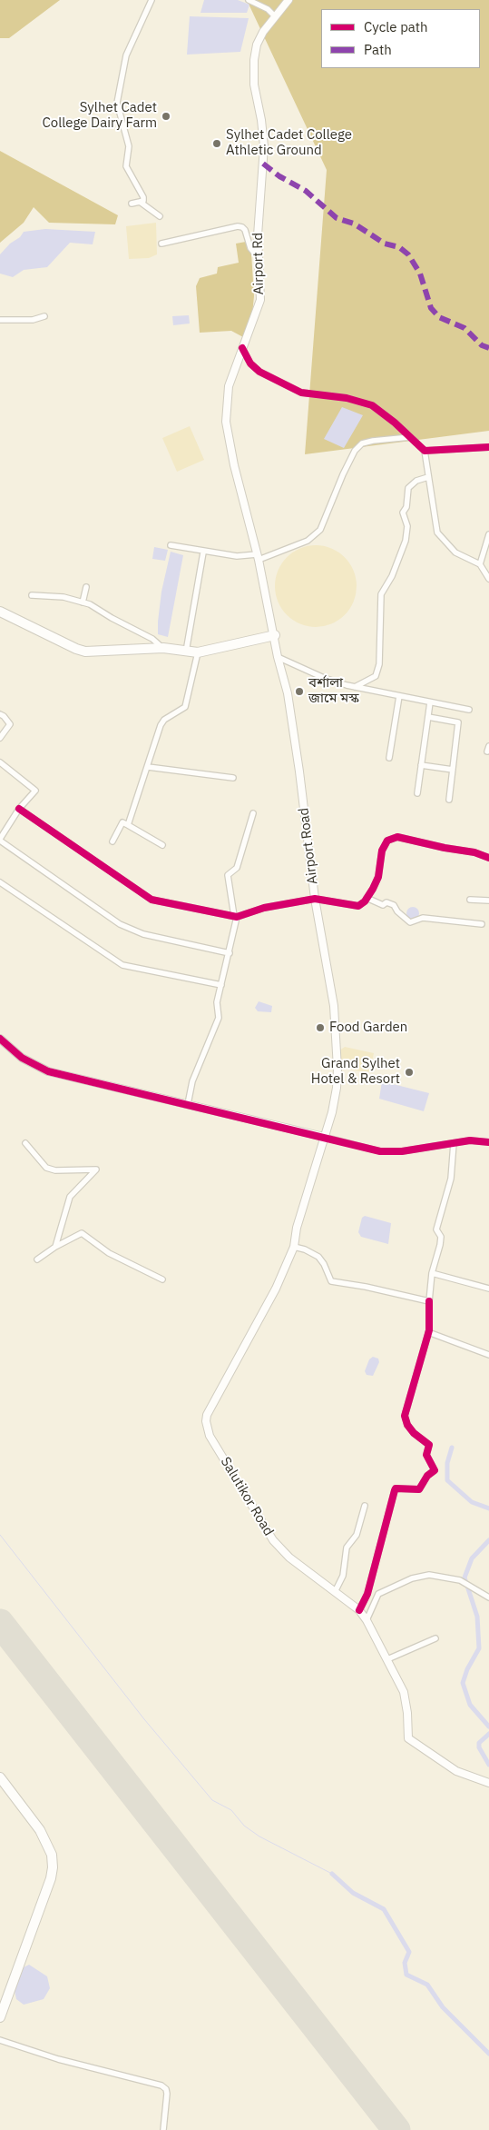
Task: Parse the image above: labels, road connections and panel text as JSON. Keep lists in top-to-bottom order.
{
  "streets": {
    "main road": ["Airport Rd", "Airport Road", "Salutikor Road"]
  },
  "crossings": [
    ["Airport Rd", "Airport Road"],
    ["Airport Road", "Salutikor Road"]
  ],
  "places": [
    "Sylhet Cadet College Dairy Farm",
    "Sylhet Cadet College Athletic Ground",
    "বর্শালা জামে মস্ক",
    "Food Garden",
    "Grand Sylhet Hotel & Resort"
  ],
  "legend": ["Cycle path", "Path"]
}
